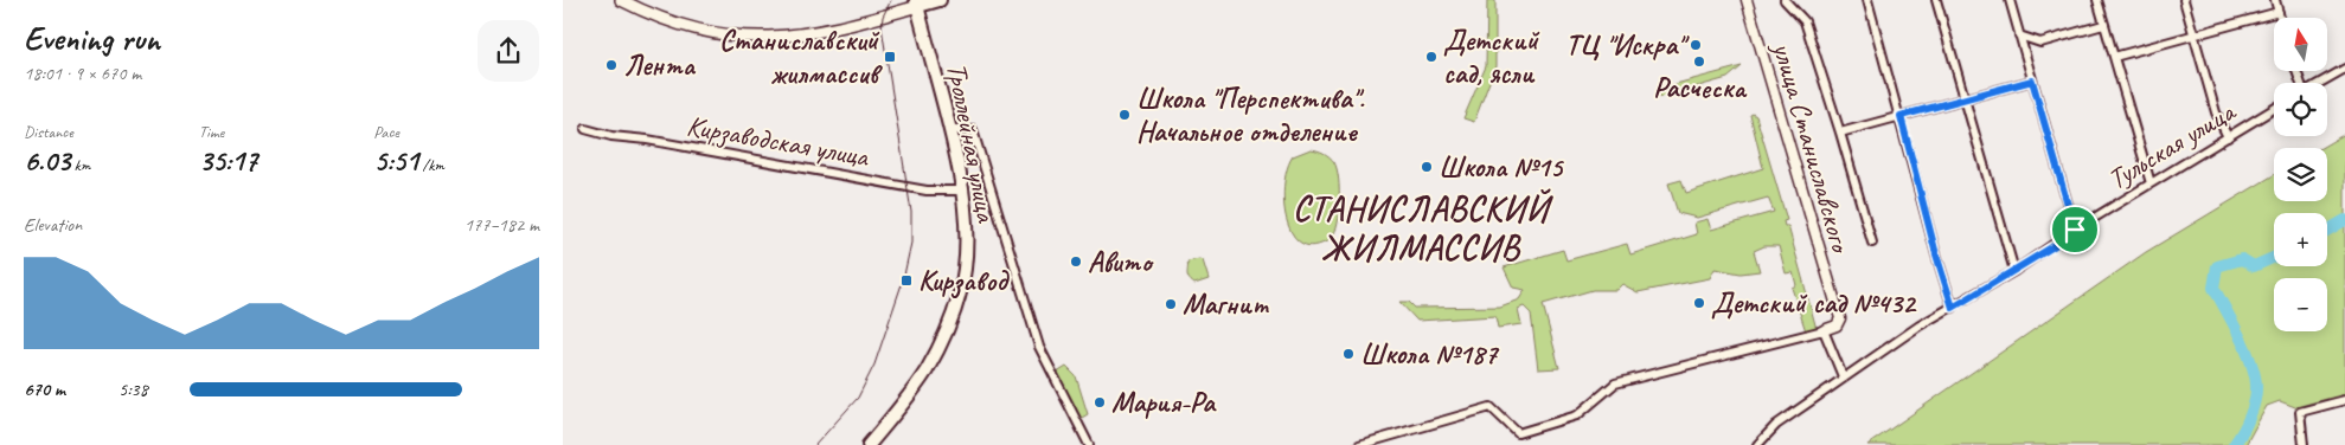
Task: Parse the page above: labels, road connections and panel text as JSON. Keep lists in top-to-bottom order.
{
  "streets": {
    "main road": ["Троллейная улица"],
    "street": ["Кирзаводская улица", "Тульская улица", "улица Станиславского"]
  },
  "crossings": [
    ["Кирзаводская улица", "Троллейная улица"]
  ],
  "districts": ["СТАНИСЛАВСКИЙ ЖИЛМАССИВ"],
  "places": {
    "other": [
      "ТЦ \"Искра\"",
      "Детский сад, ясли",
      "Расческа",
      "Лента",
      "Школа \"Перспектива\". Начальное отделение",
      "Школа №15",
      "Авито",
      "Детский сад №432",
      "Магнит",
      "Школа №187",
      "Мария-Ра"
    ],
    "transit": ["Станиславский жилмассив", "Кирзавод"]
  },
  "north": "top",
  "page": {
    "heading": ["Evening run", "18:01 · 9 × 670 m"],
    "map_buttons": ["+", "−"],
    "stats": [
      ["Distance", "6.03 km"],
      ["Time", "35:17"],
      ["Pace", "5:51 /km"]
    ],
    "chart": ["Elevation", "177–182 m"],
    "list": [
      {
        "name": "670 m",
        "note": "5:38"
      }
    ]
  }
}
